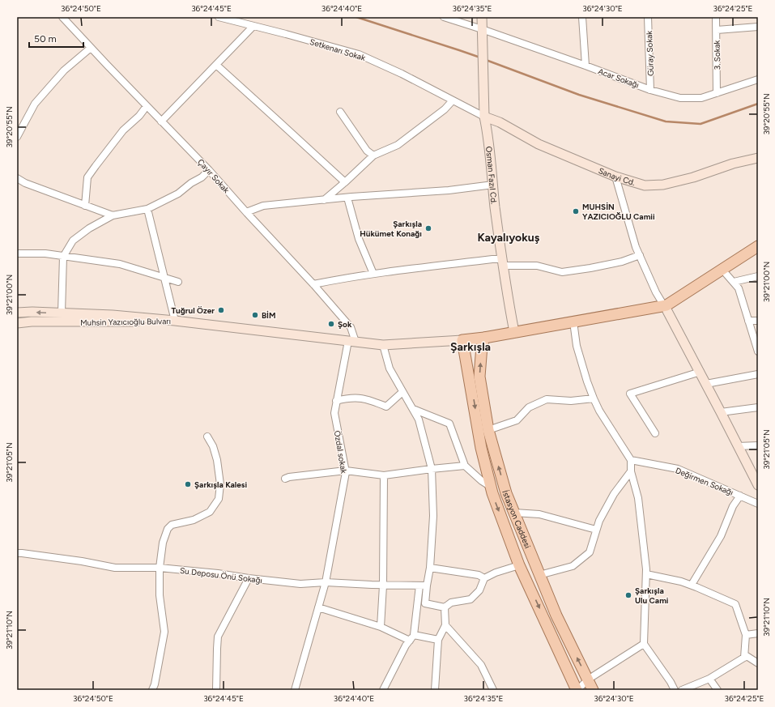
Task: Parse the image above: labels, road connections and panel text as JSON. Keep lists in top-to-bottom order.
{
  "streets": {
    "main road": ["İstasyon Caddesi"],
    "street": [
      "Setkenarı Sokak",
      "Güray Sokak",
      "3. Sokak",
      "Acar Sokağı",
      "Osman Fazıl Cd.",
      "Çayır Sokak",
      "Sanayi Cd.",
      "Muhsin Yazıcıoğlu Bulvarı",
      "Özdal sokak",
      "Değirmen Sokağı",
      "Su Deposu Önü Sokağı"
    ]
  },
  "crossings": [
    ["Setkenarı Sokak", "Osman Fazıl Cd."],
    ["Setkenarı Sokak", "Sanayi Cd."],
    ["Güray Sokak", "Acar Sokağı"],
    ["3. Sokak", "Acar Sokağı"],
    ["Acar Sokağı", "Osman Fazıl Cd."],
    ["Osman Fazıl Cd.", "Sanayi Cd."],
    ["Çayır Sokak", "Özdal sokak"],
    ["Özdal sokak", "Su Deposu Önü Sokağı"]
  ],
  "districts": ["Kayalıyokuş", "Şarkışla"],
  "places": [
    "MUHSİN YAZICIOĞLU Camii",
    "Şarkışla Hükümet Konağı",
    "Tuğrul Özer",
    "BİM",
    "Şok",
    "Şarkışla Kalesi",
    "Şarkışla Ulu Cami"
  ],
  "scale_bar": "50 m",
  "coordinates": [
    "36°24'50\"E",
    "36°24'45\"E",
    "36°24'40\"E",
    "36°24'35\"E",
    "36°24'30\"E",
    "36°24'25\"E",
    "39°20'55\"N",
    "39°21'00\"N",
    "39°21'05\"N",
    "39°21'10\"N"
  ]
}
